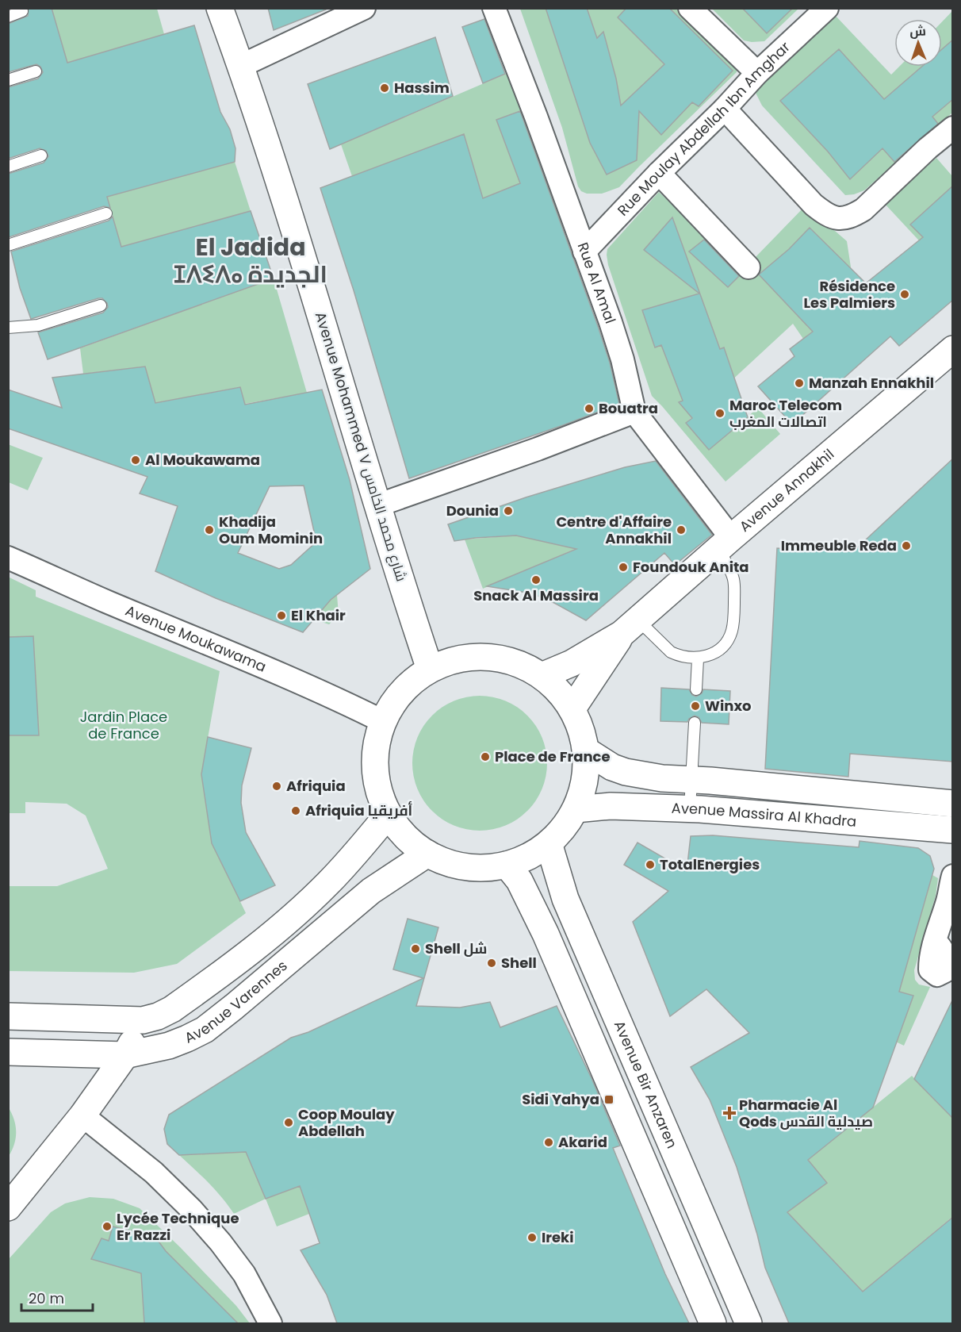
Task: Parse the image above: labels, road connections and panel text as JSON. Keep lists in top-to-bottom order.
{
  "streets": {
    "main road": [
      "Avenue Mohammed V شارع محمد الخامس",
      "Avenue Annakhil",
      "Avenue Massira Al Khadra",
      "Avenue Varennes",
      "Avenue Bir Anzaren"
    ],
    "street": ["Rue Moulay Abdellah Ibn Amghar", "Rue Al Amal", "Avenue Moukawama"]
  },
  "crossings": [
    ["Rue Moulay Abdellah Ibn Amghar", "Rue Al Amal"],
    ["Rue Al Amal", "Avenue Annakhil"]
  ],
  "districts": ["El Jadida ⵊⴷⵉⴷⴰ الجديدة"],
  "parks": ["Jardin Place de France"],
  "places": {
    "other": [
      "Hassim",
      "Résidence Les Palmiers",
      "Manzah Ennakhil",
      "Bouatra",
      "Maroc Telecom اتصالات المغرب",
      "Al Moukawama",
      "Dounia",
      "Khadija Oum Mominin",
      "Centre d'Affaire Annakhil",
      "Immeuble Reda",
      "Foundouk Anita",
      "Snack Al Massira",
      "El Khair",
      "Winxo",
      "Place de France",
      "Afriquia",
      "Afriquia أفريقيا",
      "TotalEnergies",
      "Shell شل",
      "Shell",
      "Coop Moulay Abdellah",
      "Akarid",
      "Lycée Technique Er Razzi",
      "Ireki"
    ],
    "transit": ["Sidi Yahya"],
    "health": ["Pharmacie Al Qods صيدلية القدس"]
  },
  "scale_bar": "20 m",
  "north": "top"
}
